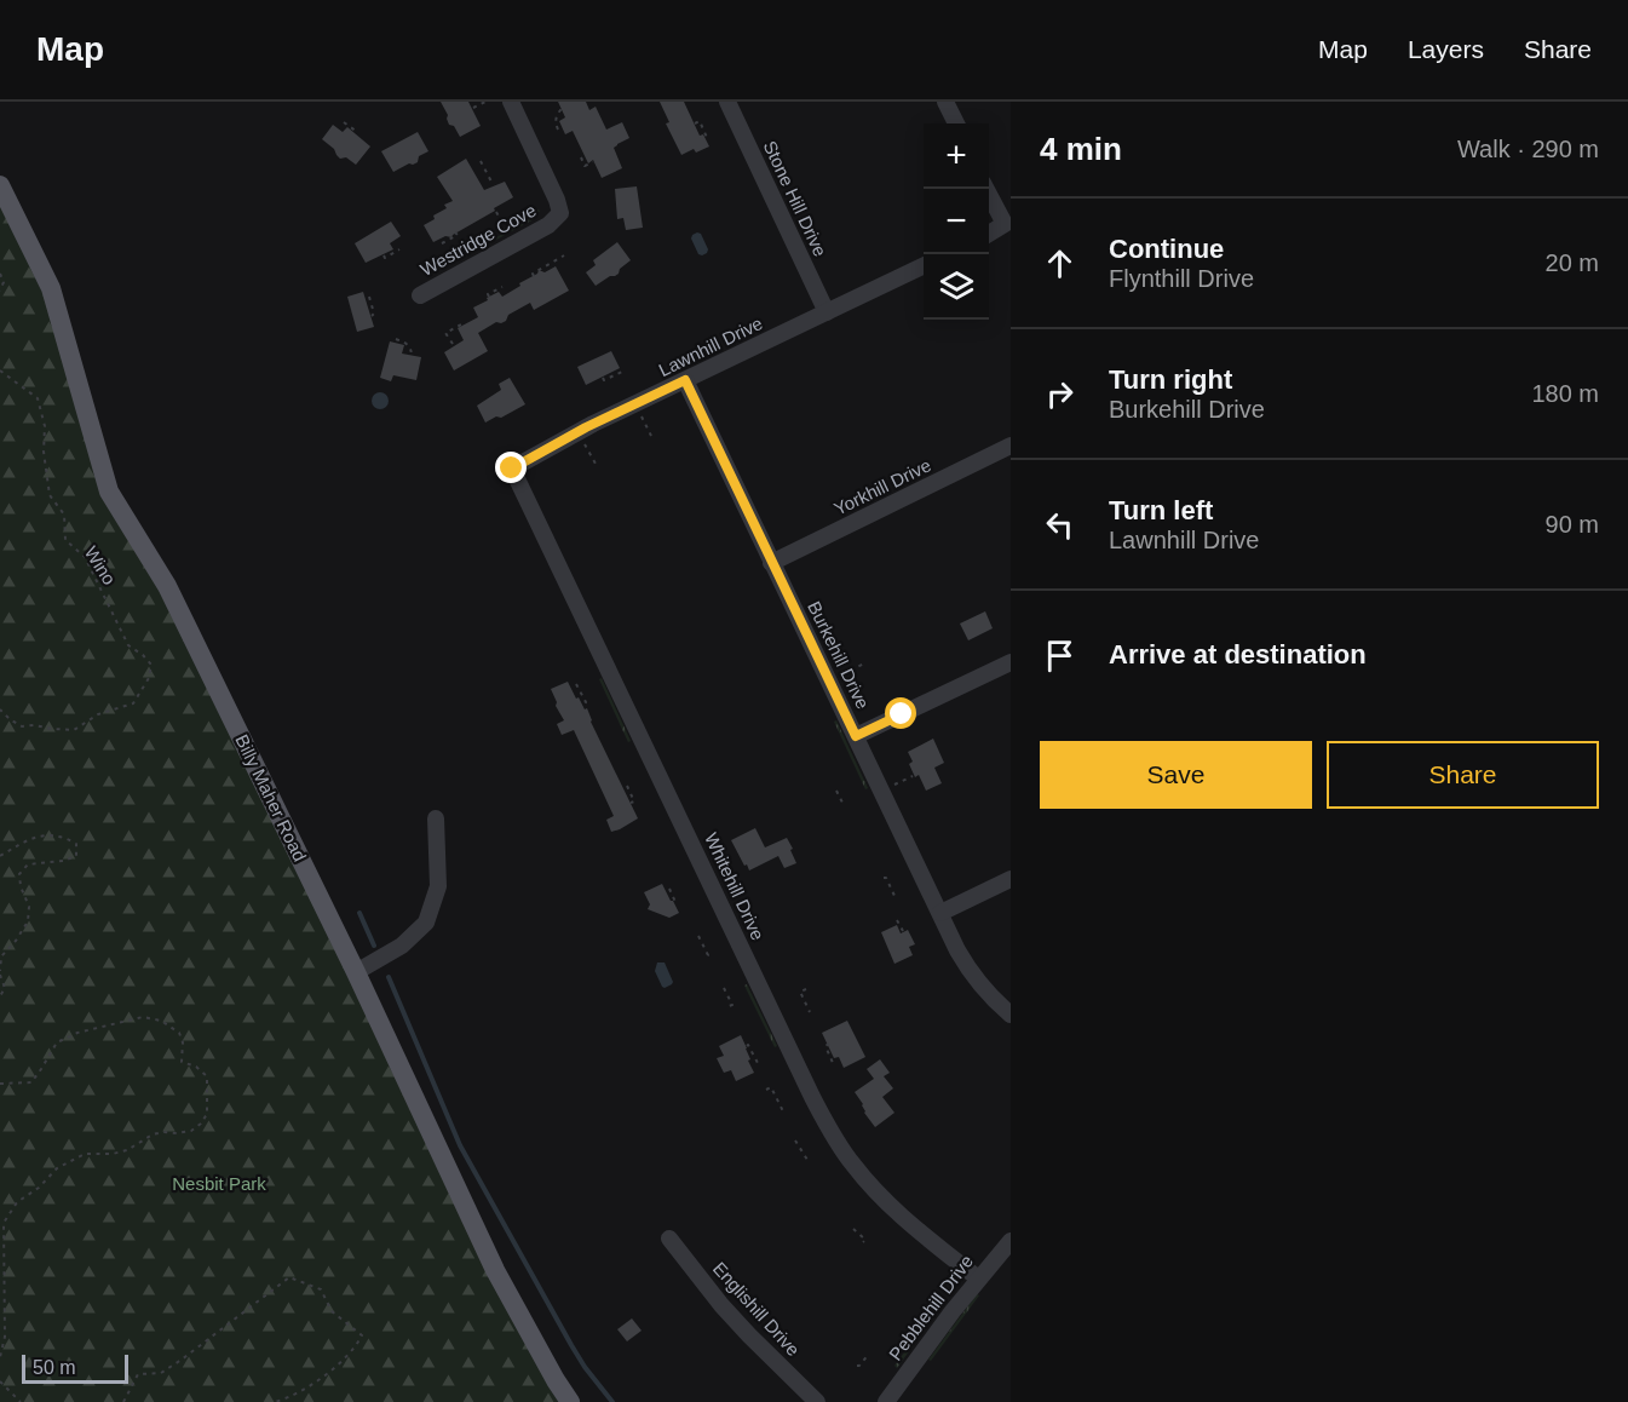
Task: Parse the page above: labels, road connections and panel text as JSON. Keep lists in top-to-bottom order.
{
  "streets": {
    "main road": ["Billy Maher Road"],
    "street": [
      "Stone Hill Drive",
      "Westridge Cove",
      "Lawnhill Drive",
      "Yorkhill Drive",
      "Burkehill Drive",
      "Whitehill Drive",
      "Pebblehill Drive",
      "Englishill Drive"
    ],
    "path": ["Wino"]
  },
  "crossings": [
    ["Stone Hill Drive", "Lawnhill Drive"],
    ["Lawnhill Drive", "Burkehill Drive"],
    ["Lawnhill Drive", "Whitehill Drive"],
    ["Yorkhill Drive", "Burkehill Drive"],
    ["Whitehill Drive", "Pebblehill Drive"]
  ],
  "parks": ["Nesbit Park"],
  "scale_bar": "50 m",
  "page": {
    "header": "Map",
    "nav": ["Map", "Layers", "Share"],
    "heading": ["4 min", "Walk · 290 m"],
    "map_buttons": ["+", "−"],
    "list": [
      ["Continue", "Flynthill Drive", "20 m"],
      ["Turn right", "Burkehill Drive", "180 m"],
      ["Turn left", "Lawnhill Drive", "90 m"],
      "Arrive at destination"
    ],
    "buttons": ["Save", "Share"],
    "scale": "50 m"
  }
}
